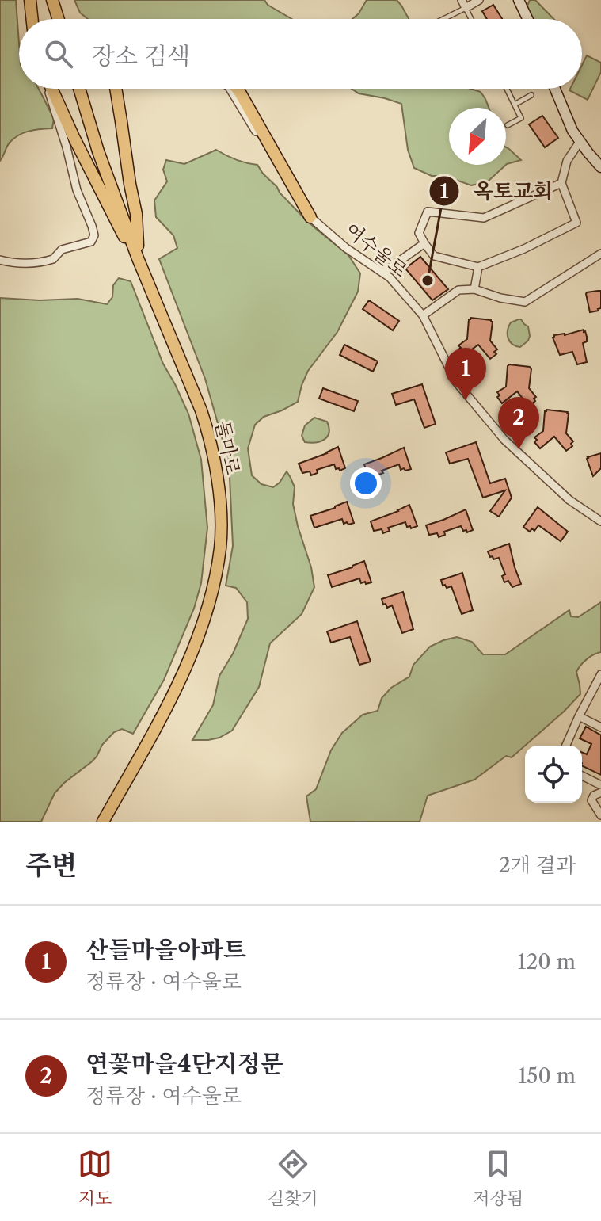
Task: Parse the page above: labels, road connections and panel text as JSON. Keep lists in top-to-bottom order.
{
  "streets": {
    "main road": ["돌마로"],
    "street": ["여수울로"]
  },
  "places": ["옥토교회"],
  "north": "bottom left",
  "page": {
    "search": "장소 검색",
    "pins": ["1", "2"],
    "heading": ["주변", "2개 결과"],
    "list": [
      {
        "mark": "1",
        "name": "산들마을아파트",
        "note": "정류장 · 여수울로",
        "value": "120 m"
      },
      {
        "mark": "2",
        "name": "연꽃마을4단지정문",
        "note": "정류장 · 여수울로",
        "value": "150 m"
      }
    ],
    "nav": ["지도", "길찾기", "저장됨"]
  }
}
